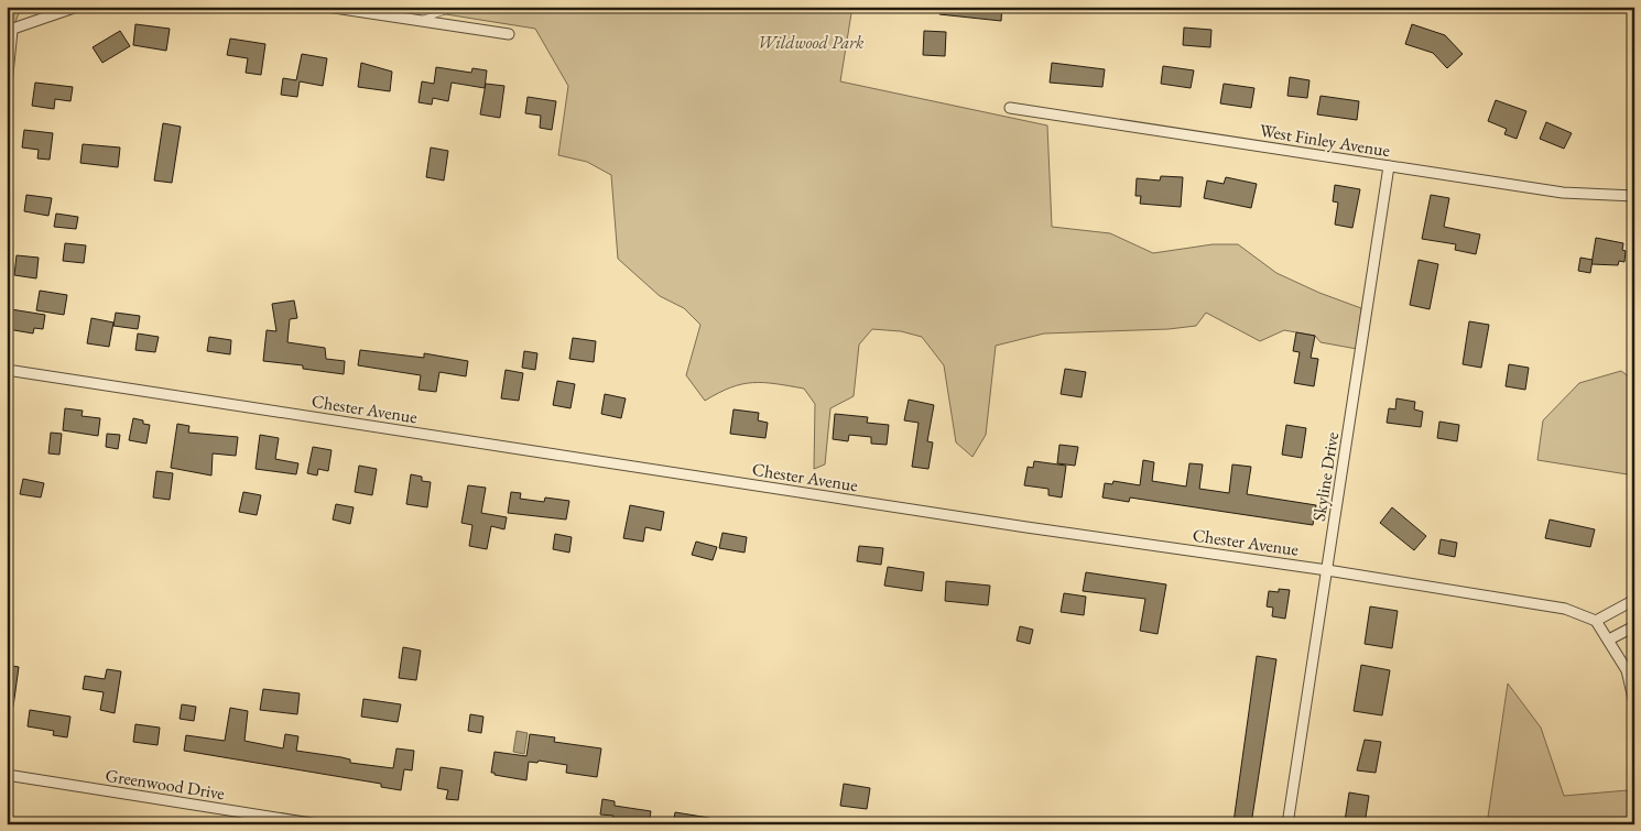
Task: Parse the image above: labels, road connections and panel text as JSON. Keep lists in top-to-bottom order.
{
  "streets": {
    "street": [
      "West Finley Avenue",
      "Chester Avenue",
      "Skyline Drive",
      "Greenwood Drive"
    ]
  },
  "crossings": [
    ["West Finley Avenue", "Skyline Drive"],
    ["Chester Avenue", "Skyline Drive"]
  ],
  "parks": ["Wildwood Park"]
}
